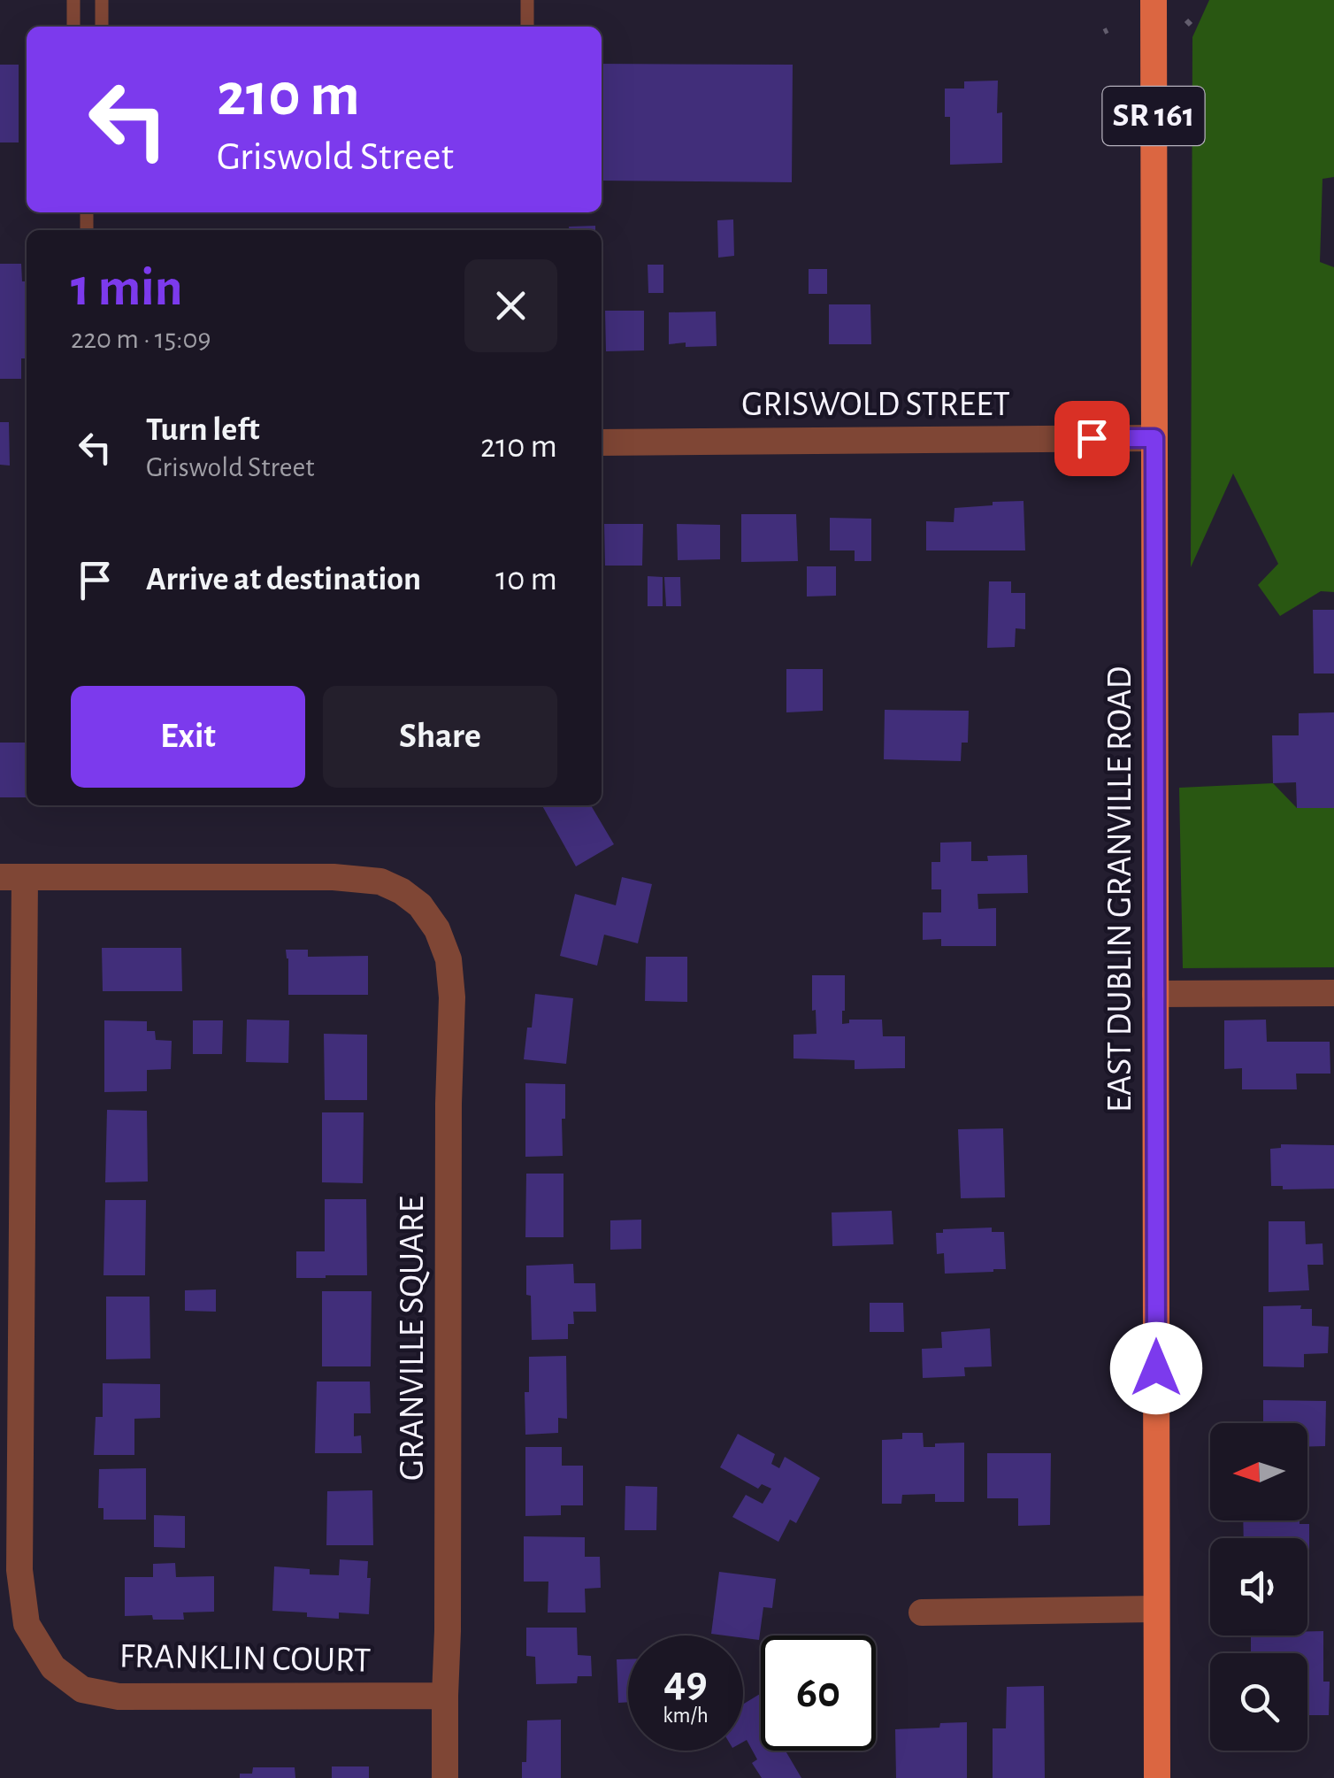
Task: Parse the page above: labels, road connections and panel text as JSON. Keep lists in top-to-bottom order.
{
  "streets": {
    "main road": ["SR 161", "EAST DUBLIN GRANVILLE ROAD"],
    "street": ["GRISWOLD STREET", "GRANVILLE SQUARE", "FRANKLIN COURT"]
  },
  "crossings": [
    ["GRISWOLD STREET", "EAST DUBLIN GRANVILLE ROAD"],
    ["GRANVILLE SQUARE", "FRANKLIN COURT"]
  ],
  "north": "left",
  "page": {
    "turn": ["210 m", "Griswold Street"],
    "heading": ["1 min", "220 m · 15:09"],
    "list": [
      {
        "name": "Turn left",
        "note": "Griswold Street",
        "value": "210 m"
      },
      {
        "name": "Arrive at destination",
        "value": "10 m"
      }
    ],
    "buttons": ["Exit", "Share"],
    "speed": "49 km/h",
    "limit": "60"
  }
}
